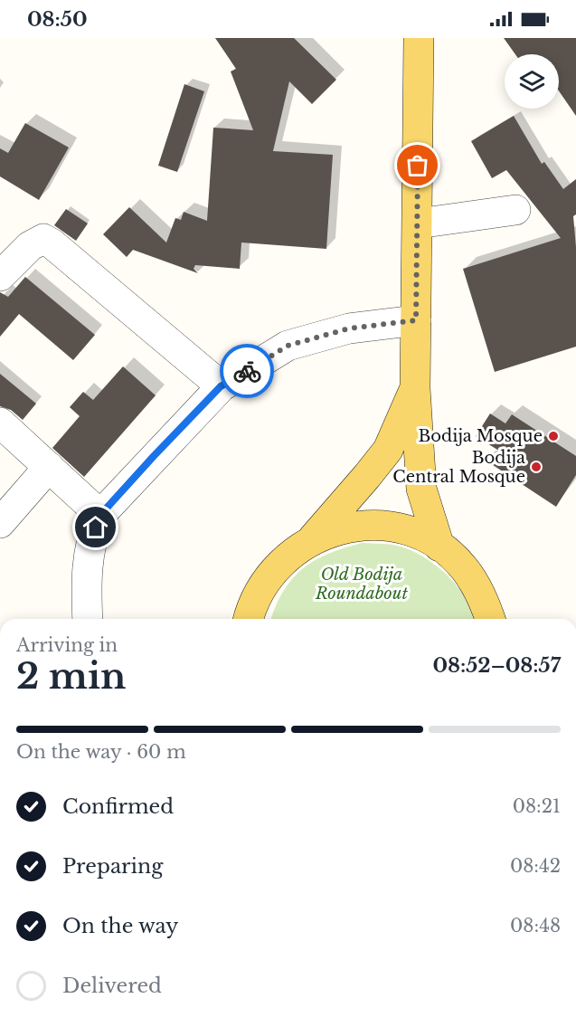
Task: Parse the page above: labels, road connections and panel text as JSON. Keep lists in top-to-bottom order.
{
  "parks": ["Old Bodija Roundabout"],
  "places": ["Bodija Mosque", "Bodija Central Mosque"],
  "page": {
    "status": "08:50",
    "heading": ["2 min", "Arriving in", "08:52–08:57"],
    "bar": "On the way · 60 m",
    "list": [
      ["Confirmed", "08:21"],
      ["Preparing", "08:42"],
      ["On the way", "08:48"],
      "Delivered"
    ]
  }
}
